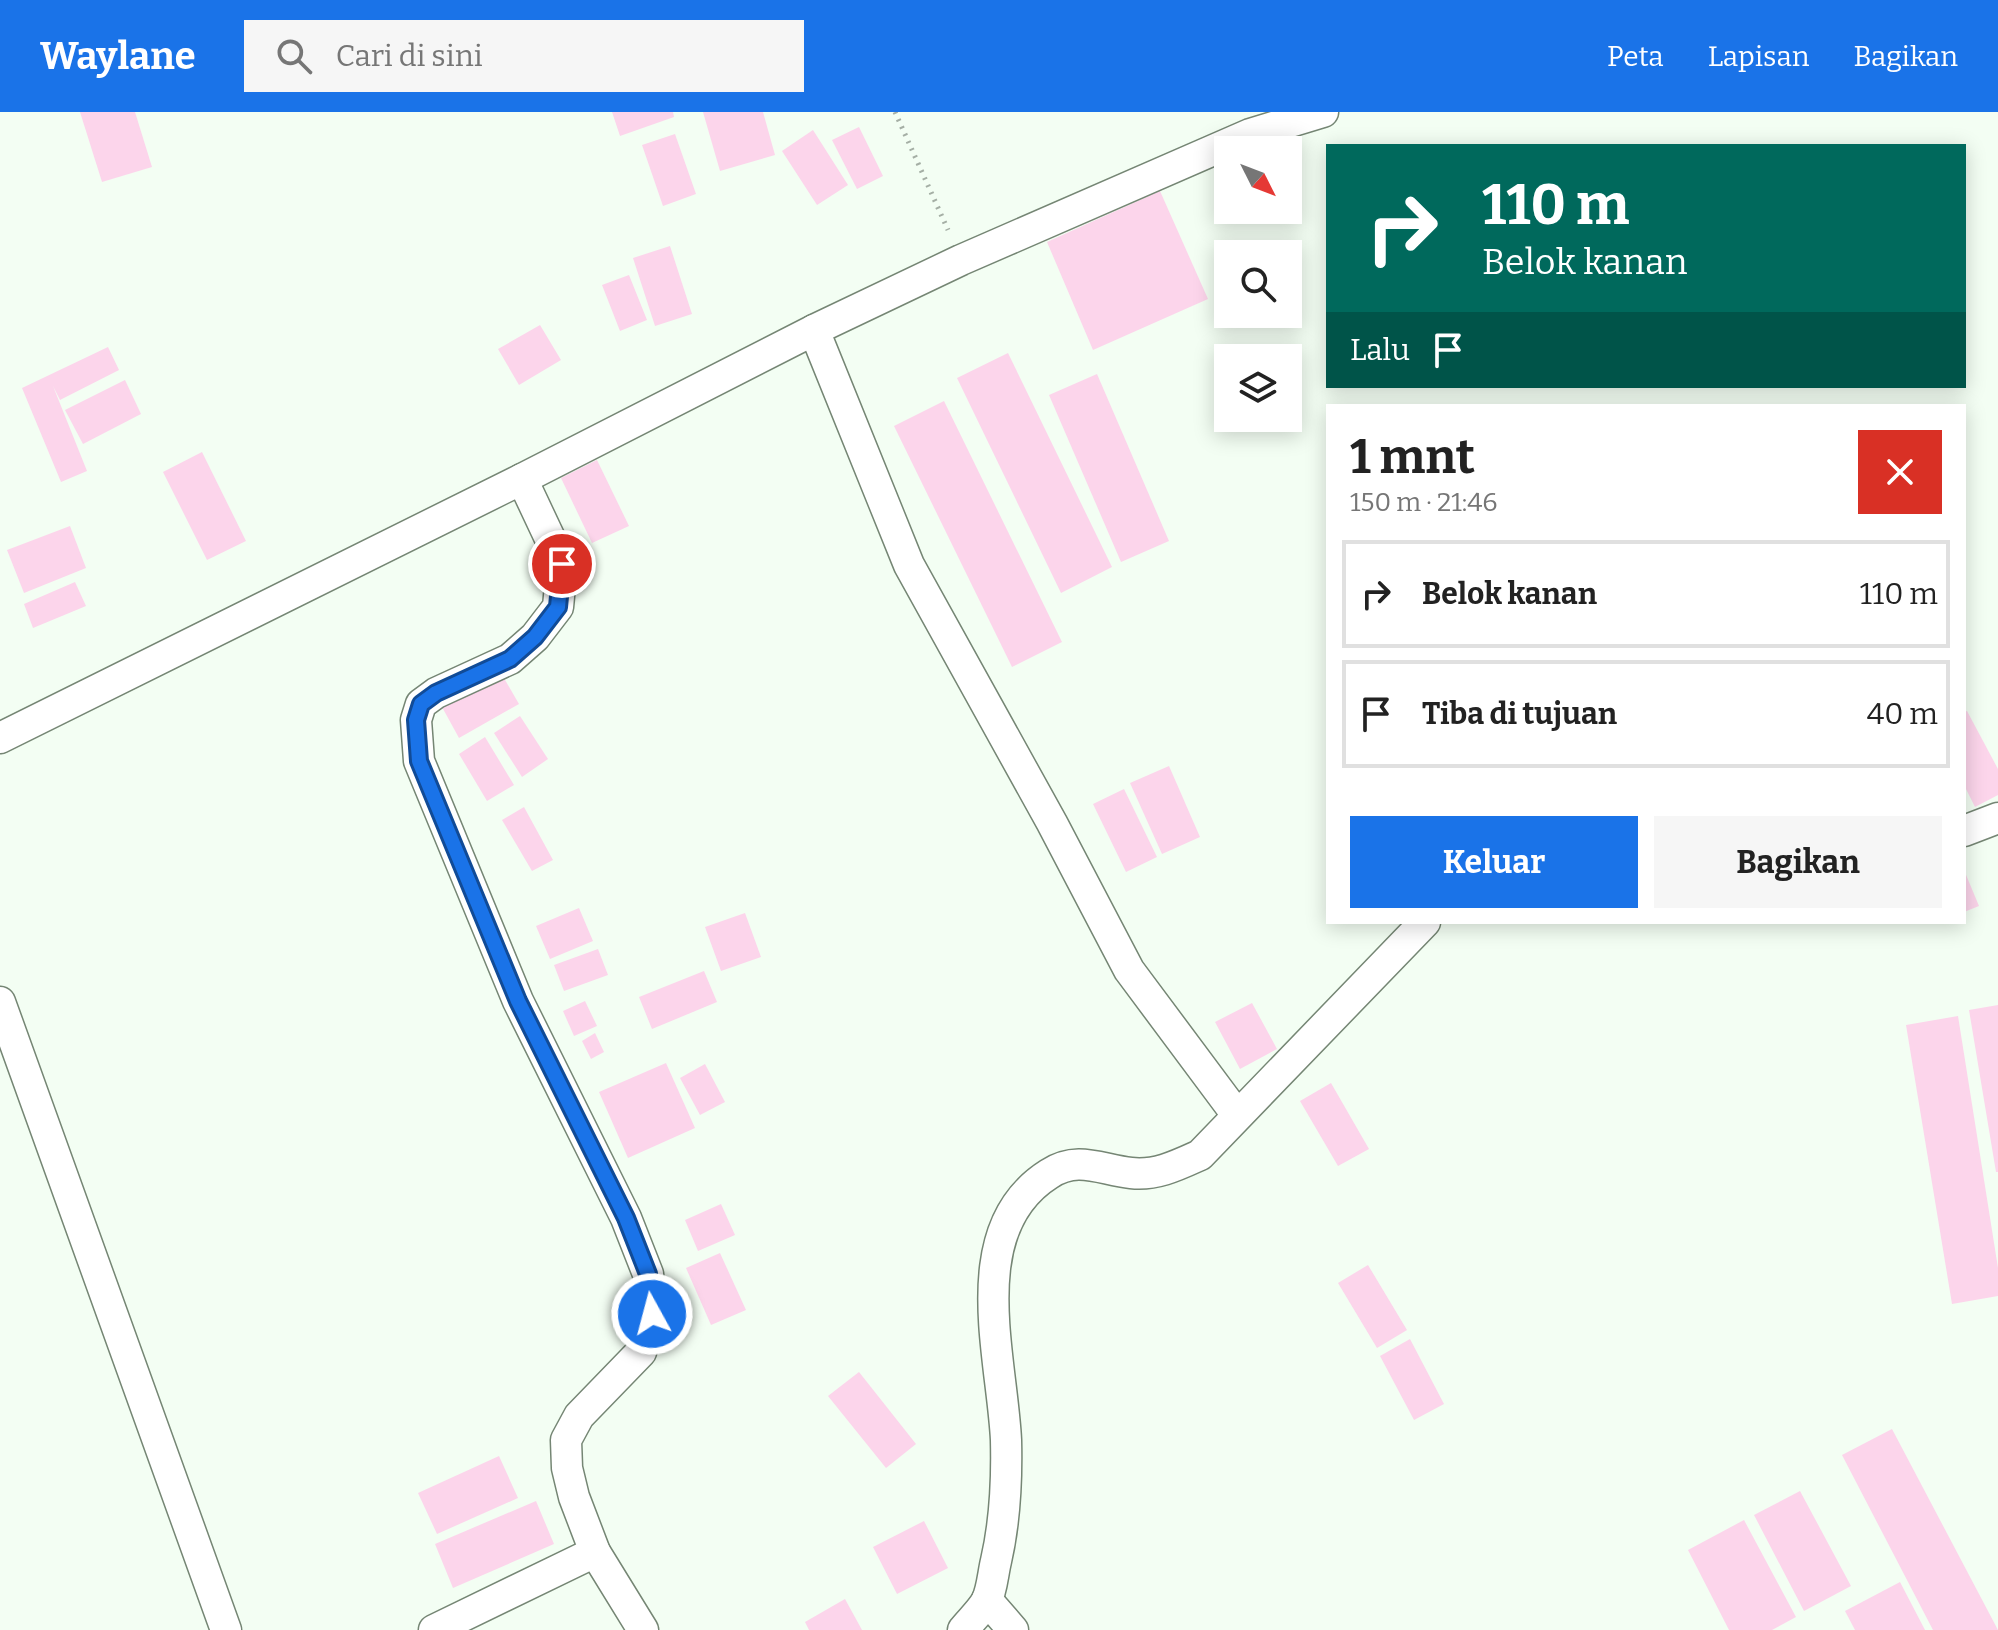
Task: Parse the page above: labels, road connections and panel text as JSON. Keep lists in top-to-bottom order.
{
  "north": "bottom right",
  "page": {
    "header": "Waylane",
    "search": "Cari di sini",
    "nav": ["Peta", "Lapisan", "Bagikan"],
    "turn": ["110 m", "Belok kanan"],
    "then": "Lalu",
    "heading": ["1 mnt", "150 m · 21:46"],
    "list": [
      {
        "name": "Belok kanan",
        "value": "110 m"
      },
      {
        "name": "Tiba di tujuan",
        "value": "40 m"
      }
    ],
    "buttons": ["Keluar", "Bagikan"]
  }
}
